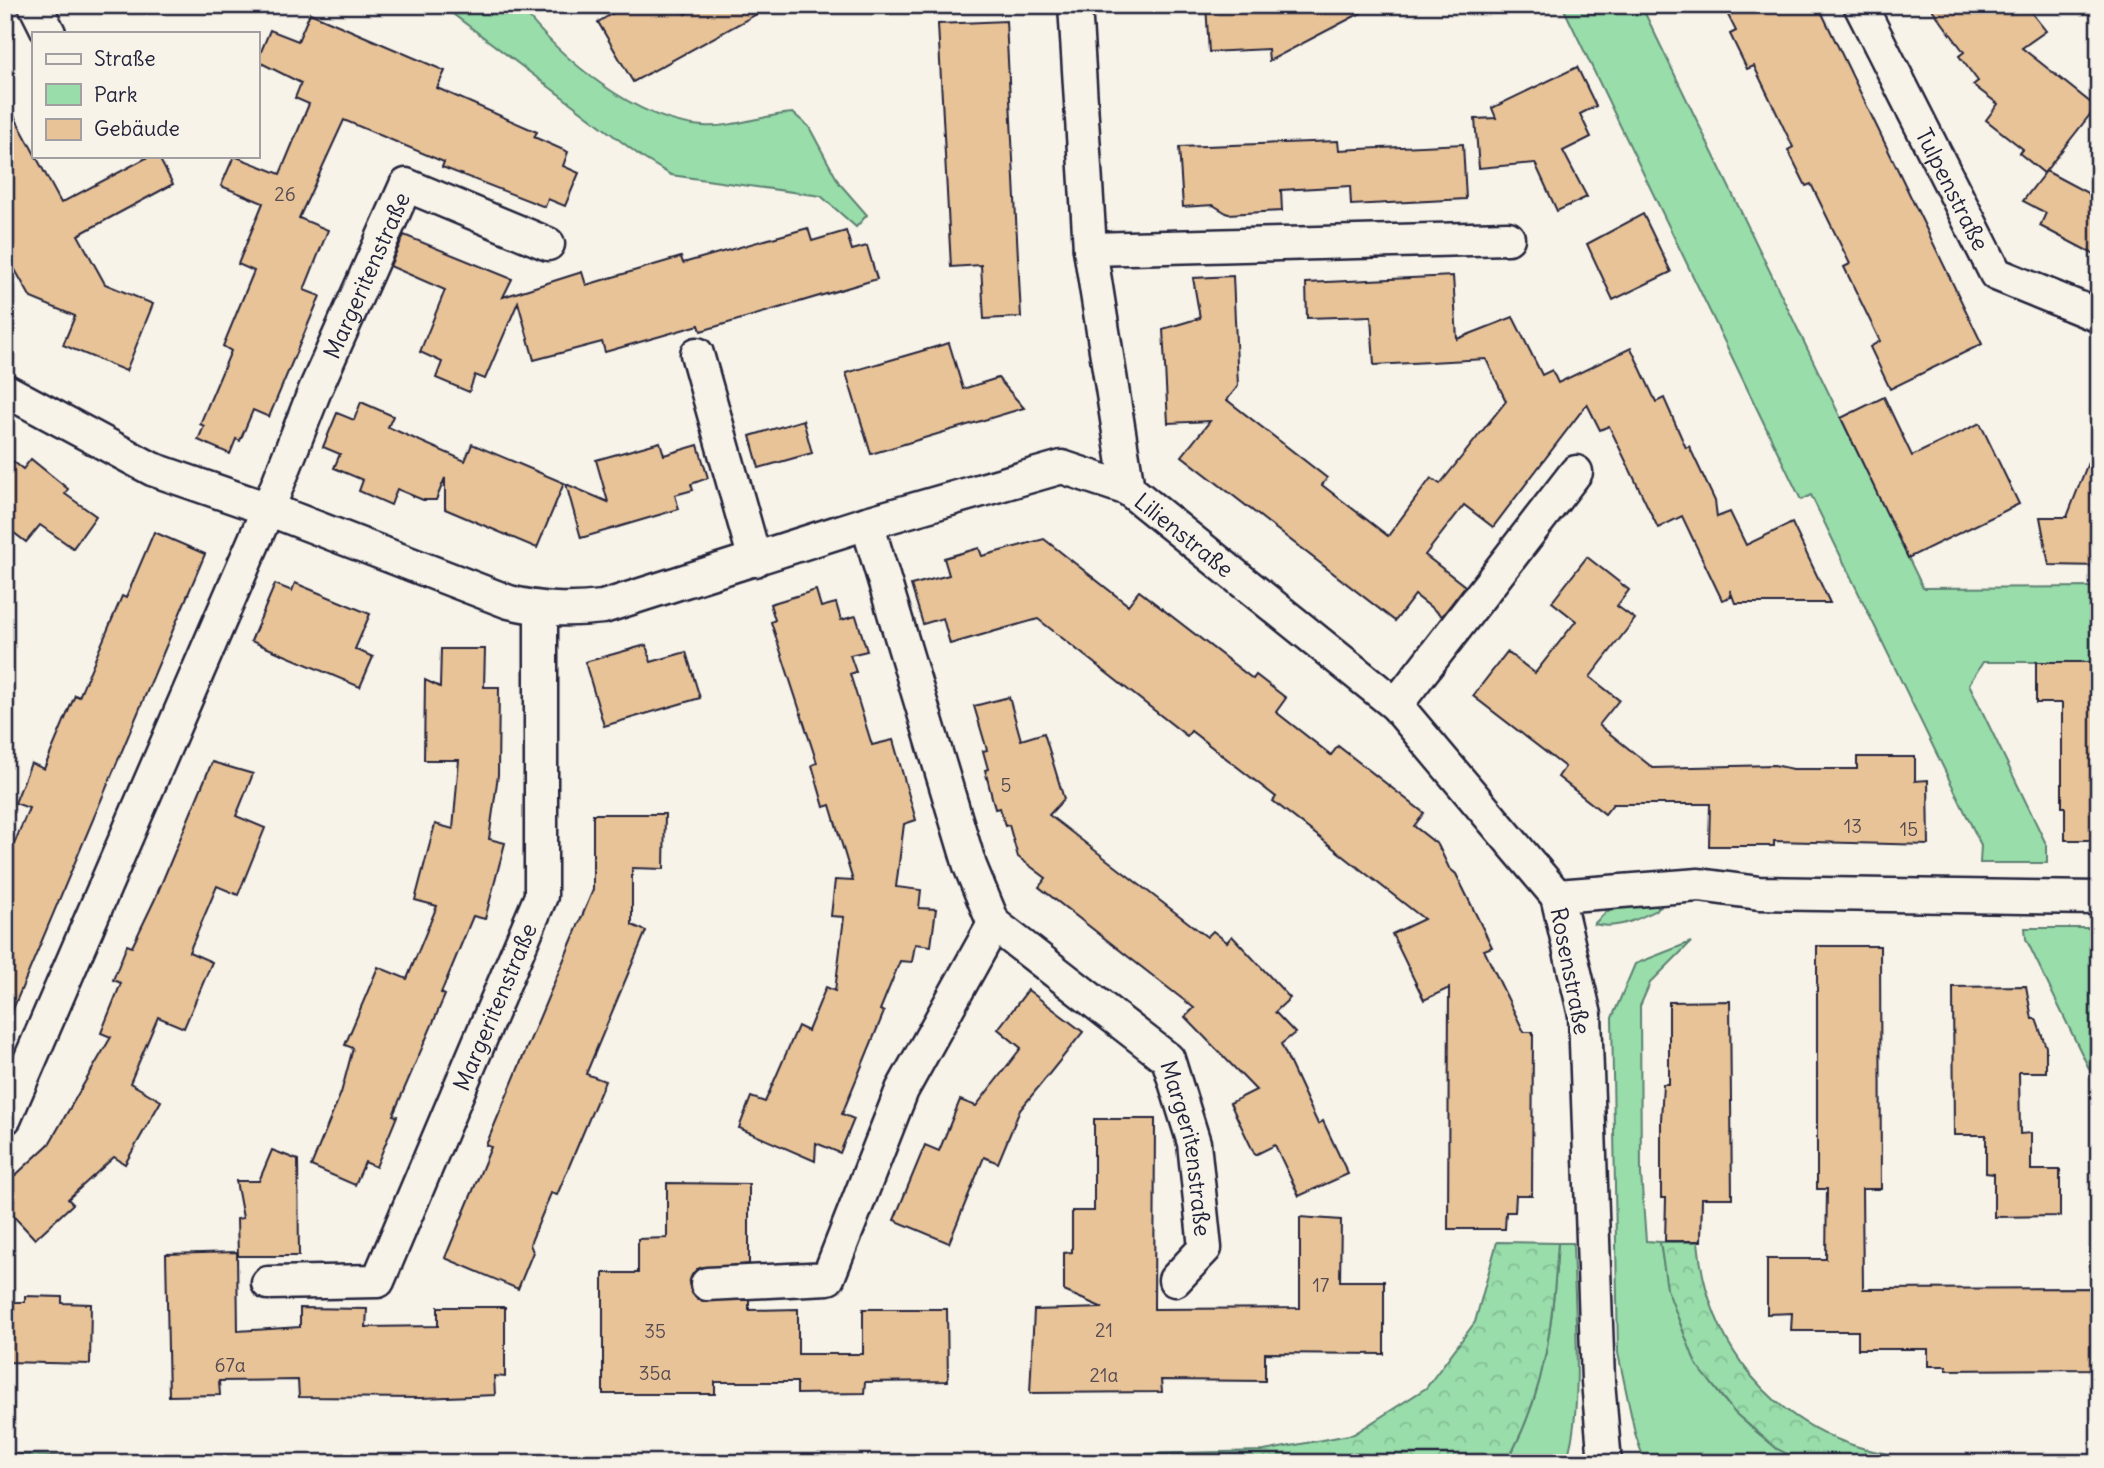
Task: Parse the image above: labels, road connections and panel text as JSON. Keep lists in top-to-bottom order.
{
  "streets": {
    "street": [
      "Tulpenstraße",
      "Margeritenstraße",
      "Lilienstraße",
      "Rosenstraße"
    ]
  },
  "crossings": [
    ["Lilienstraße", "Rosenstraße"]
  ],
  "house_numbers": [
    "26",
    "5",
    "13",
    "15",
    "17",
    "21",
    "35",
    "67a",
    "35a",
    "21a"
  ],
  "legend": ["Straße", "Park", "Gebäude"]
}
